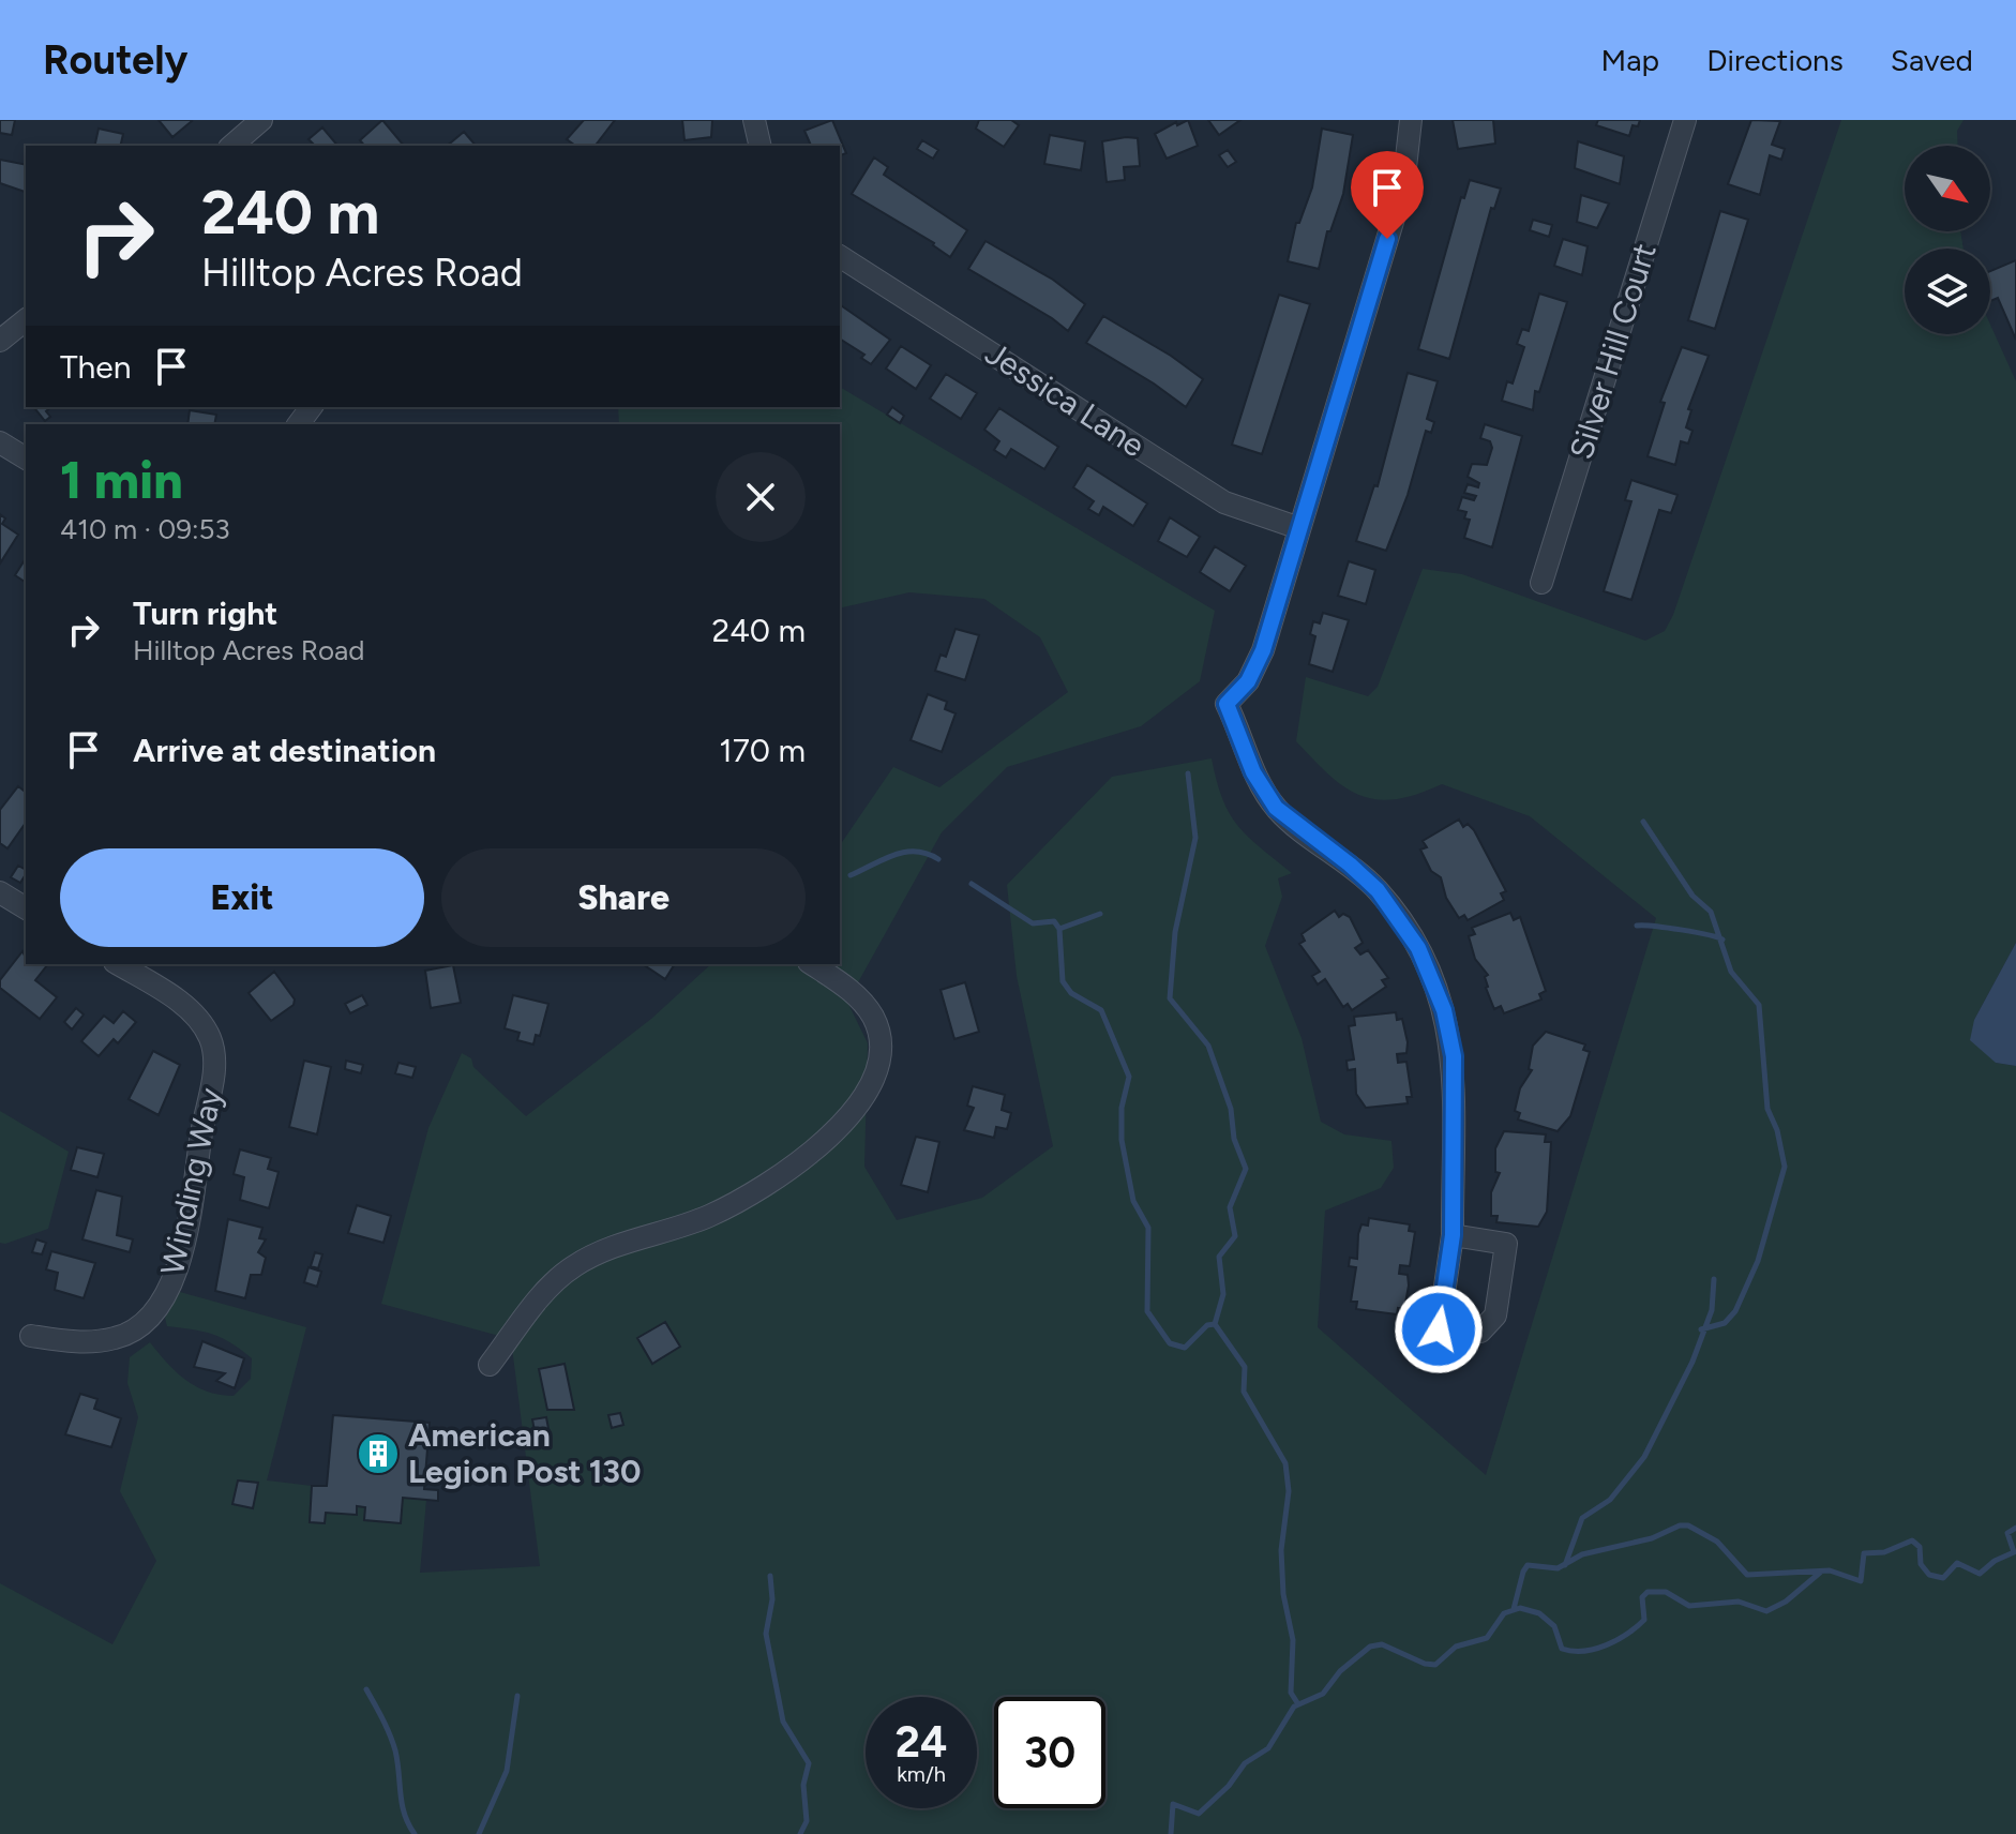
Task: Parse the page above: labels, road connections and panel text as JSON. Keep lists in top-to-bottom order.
{
  "streets": {
    "street": ["Silver Hill Court", "Jessica Lane", "Winding Way"]
  },
  "places": {
    "building": ["American Legion Post 130"]
  },
  "north": "bottom right",
  "page": {
    "header": "Routely",
    "nav": ["Map", "Directions", "Saved"],
    "turn": ["240 m", "Hilltop Acres Road"],
    "then": "Then",
    "heading": ["1 min", "410 m · 09:53"],
    "list": [
      {
        "name": "Turn right",
        "note": "Hilltop Acres Road",
        "value": "240 m"
      },
      {
        "name": "Arrive at destination",
        "value": "170 m"
      }
    ],
    "buttons": ["Exit", "Share"],
    "speed": "24 km/h",
    "limit": "30"
  }
}
